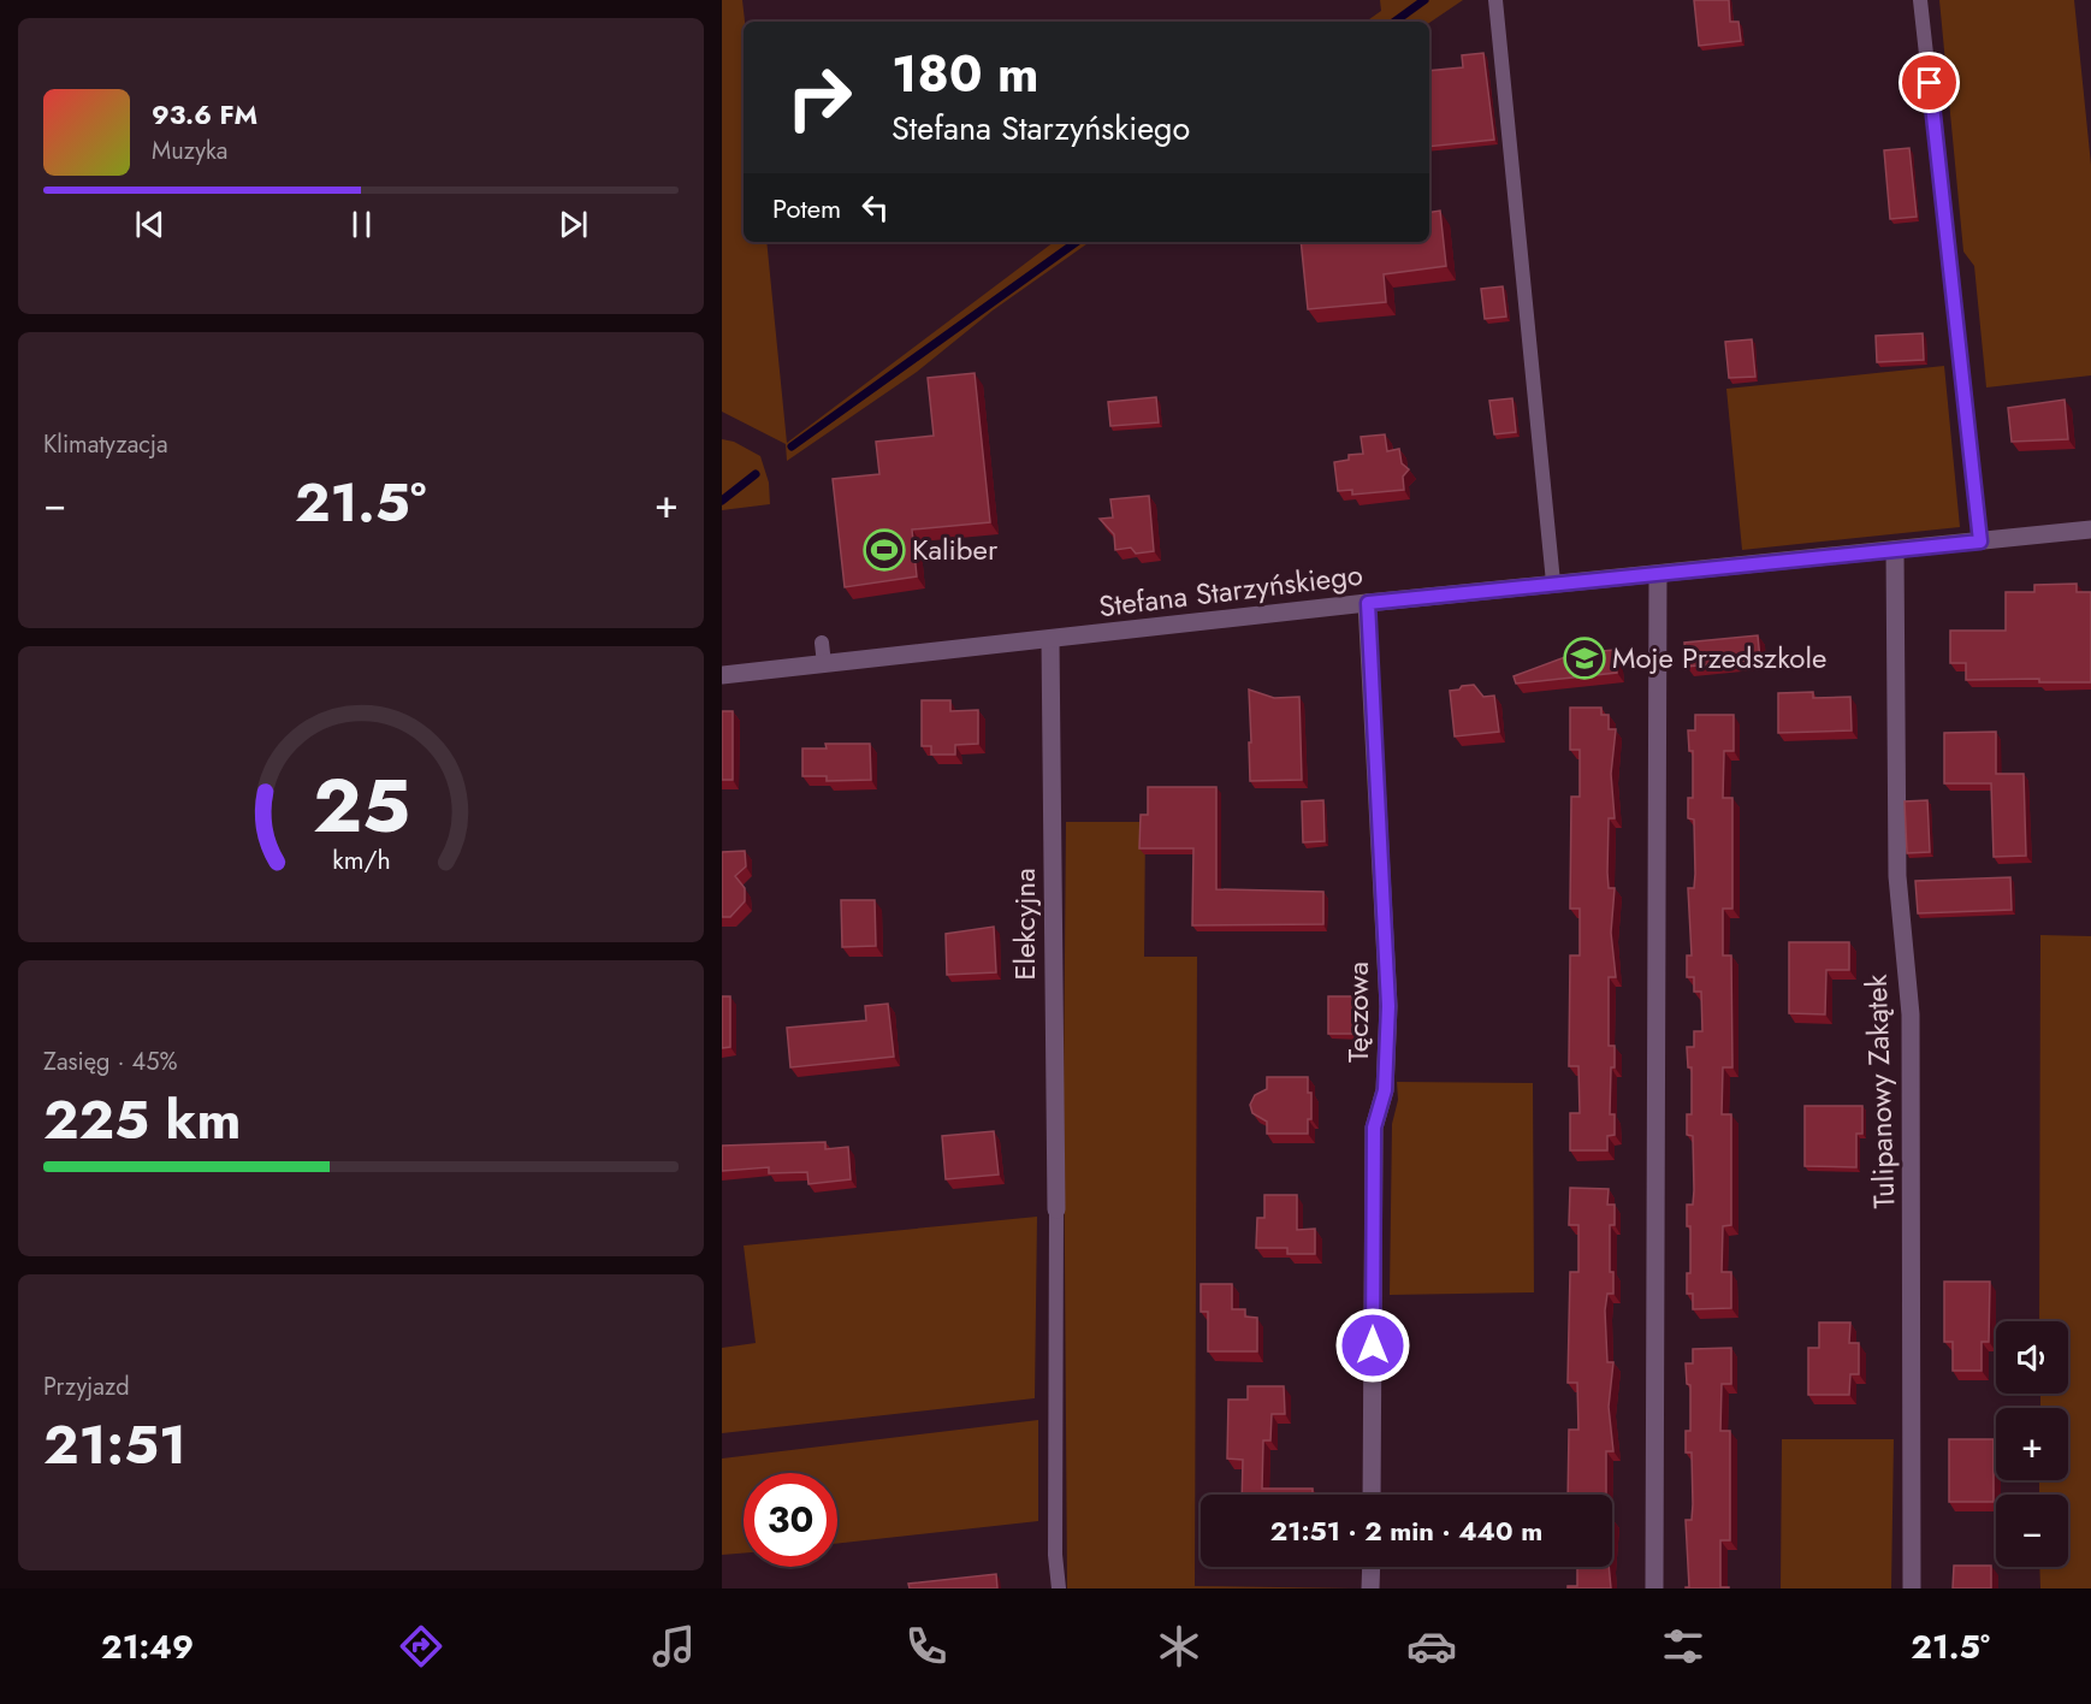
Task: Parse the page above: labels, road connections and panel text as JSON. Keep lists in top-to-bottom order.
{
  "streets": {
    "street": [
      "Stefana Starzyńskiego",
      "Elekcyjna",
      "Tęczowa",
      "Tulipanowy Zakątek"
    ]
  },
  "crossings": [
    ["Stefana Starzyńskiego", "Elekcyjna"],
    ["Stefana Starzyńskiego", "Tęczowa"],
    ["Stefana Starzyńskiego", "Tulipanowy Zakątek"]
  ],
  "places": {
    "sports": ["Kaliber"],
    "school or university": ["Moje Przedszkole"]
  },
  "page": {
    "turn": ["180 m", "Stefana Starzyńskiego"],
    "song": ["93.6 FM", "Muzyka"],
    "then": "Potem",
    "tile": [
      "Klimatyzacja",
      ["Zasięg · 45%", "225 km"],
      ["Przyjazd", "21:51"]
    ],
    "heat": ["−", "21.5°", "+"],
    "map_buttons": ["+", "−"],
    "limit": "30",
    "trip": "21:51 · 2 min · 440 m",
    "tabs": ["21:49", "21.5°"],
    "gauge": ["25", "km/h"]
  }
}
